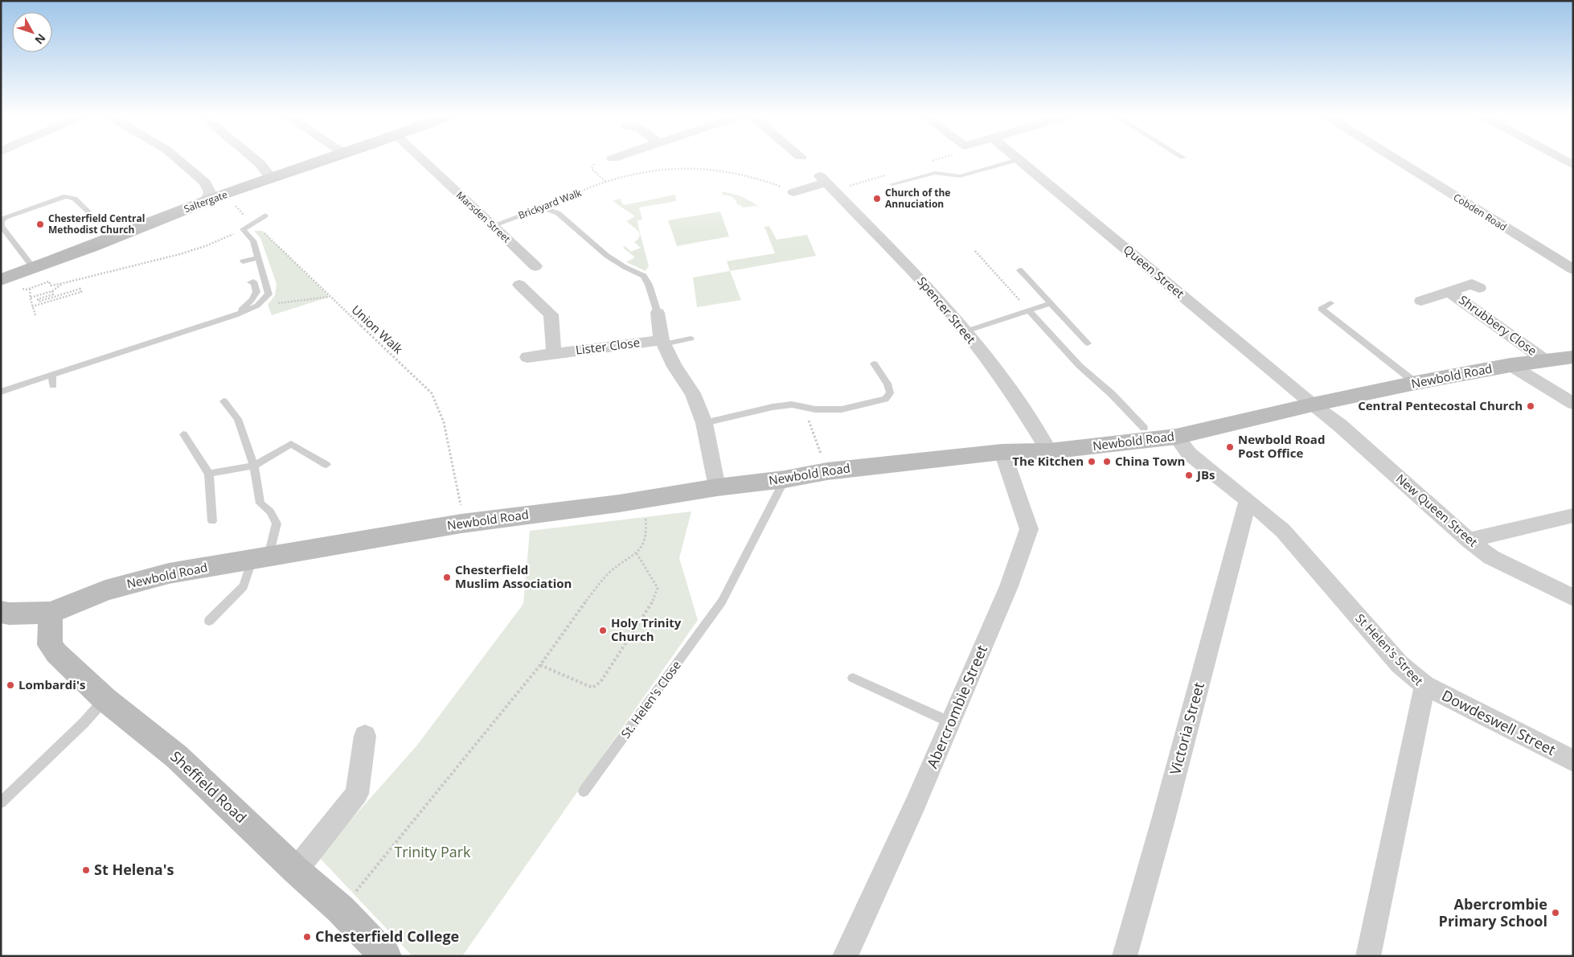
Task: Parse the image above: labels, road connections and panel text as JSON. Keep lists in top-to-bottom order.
{
  "streets": {
    "main road": ["Saltergate", "Newbold Road", "Sheffield Road"],
    "street": [
      "Cobden Road",
      "Marsden Street",
      "Queen Street",
      "Spencer Street",
      "Shrubbery Close",
      "Lister Close",
      "New Queen Street",
      "St Helen's Street",
      "Abercrombie Street",
      "Dowdeswell Street",
      "Victoria Street"
    ],
    "lane": ["Brickyard Walk", "St. Helen's Close"],
    "path": ["Union Walk"]
  },
  "crossings": [
    ["Saltergate", "Union Walk"],
    ["Brickyard Walk", "Marsden Street"],
    ["Brickyard Walk", "Spencer Street"],
    ["Queen Street", "Newbold Road"],
    ["Queen Street", "New Queen Street"],
    ["Spencer Street", "Newbold Road"],
    ["Shrubbery Close", "Newbold Road"],
    ["Newbold Road", "New Queen Street"],
    ["Newbold Road", "St Helen's Street"],
    ["Newbold Road", "St. Helen's Close"],
    ["Newbold Road", "Abercrombie Street"],
    ["Newbold Road", "Sheffield Road"],
    ["St Helen's Street", "Dowdeswell Street"],
    ["St Helen's Street", "Victoria Street"]
  ],
  "parks": ["Trinity Park"],
  "places": [
    "Church of the Annuciation",
    "Chesterfield Central Methodist Church",
    "Central Pentecostal Church",
    "Newbold Road Post Office",
    "The Kitchen",
    "China Town",
    "JBs",
    "Chesterfield Muslim Association",
    "Holy Trinity Church",
    "Lombardi's",
    "St Helena's",
    "Abercrombie Primary School",
    "Chesterfield College"
  ],
  "north": "bottom right"
}
